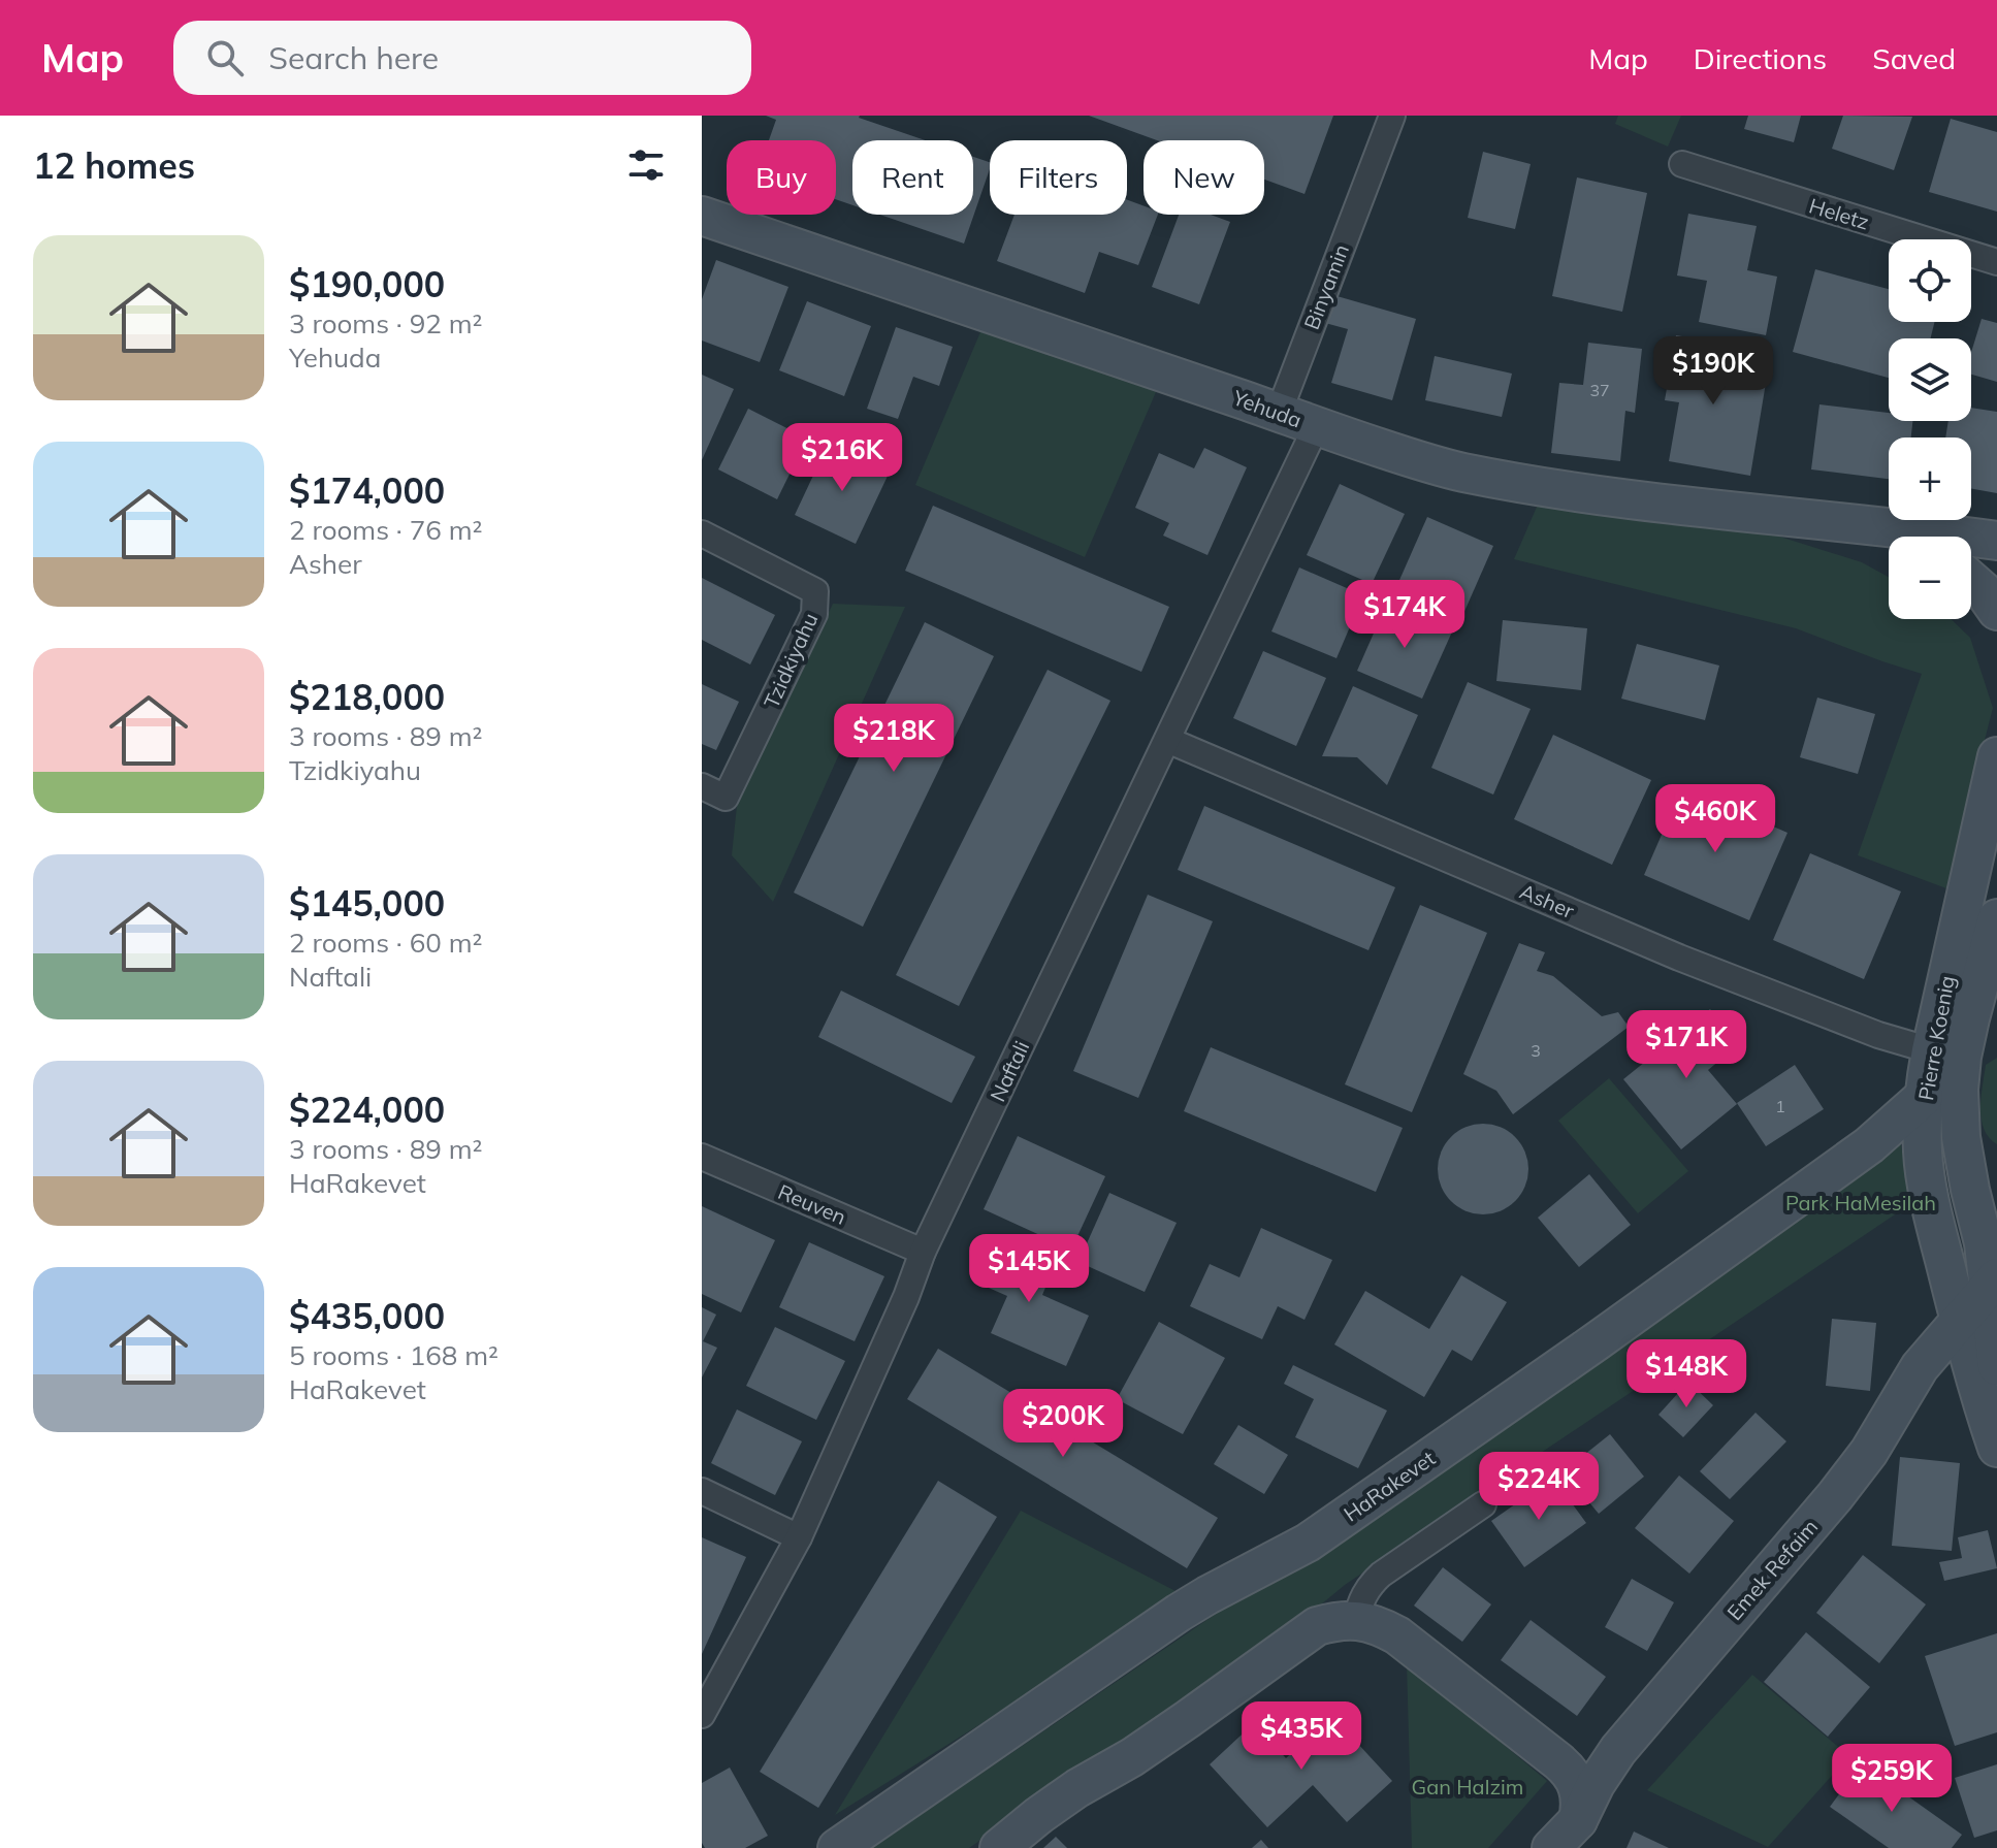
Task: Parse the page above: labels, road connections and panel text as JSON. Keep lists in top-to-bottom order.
{
  "streets": {
    "street": [
      "Heletz",
      "Binyamin",
      "Yehuda",
      "Tzidkiyahu",
      "Asher",
      "Pierre Koenig",
      "Naftali",
      "Reuven",
      "HaRakevet",
      "Emek Refaim"
    ]
  },
  "crossings": [
    ["Binyamin", "Yehuda"],
    ["Yehuda", "Naftali"],
    ["Asher", "Pierre Koenig"],
    ["Asher", "Naftali"],
    ["Pierre Koenig", "HaRakevet"],
    ["Pierre Koenig", "Emek Refaim"],
    ["Naftali", "Reuven"]
  ],
  "parks": ["Park HaMesilah", "Gan HaIzim"],
  "house_numbers": ["37", "3", "1"],
  "page": {
    "header": "Map",
    "search": "Search here",
    "nav": ["Map", "Directions", "Saved"],
    "heading": "12 homes",
    "chip": [
      "Buy",
      "Rent",
      "Filters",
      "New"
    ],
    "list": [
      {
        "name": "$190,000",
        "note": "3 rooms · 92 m² · Yehuda"
      },
      {
        "name": "$174,000",
        "note": "2 rooms · 76 m² · Asher"
      },
      {
        "name": "$218,000",
        "note": "3 rooms · 89 m² · Tzidkiyahu"
      },
      {
        "name": "$145,000",
        "note": "2 rooms · 60 m² · Naftali"
      },
      {
        "name": "$224,000",
        "note": "3 rooms · 89 m² · HaRakevet"
      },
      {
        "name": "$435,000",
        "note": "5 rooms · 168 m² · HaRakevet"
      }
    ],
    "map_buttons": ["+", "−"],
    "price": [
      "$190K",
      "$216K",
      "$174K",
      "$218K",
      "$460K",
      "$171K",
      "$145K",
      "$148K",
      "$200K",
      "$224K",
      "$435K",
      "$259K"
    ]
  }
}
